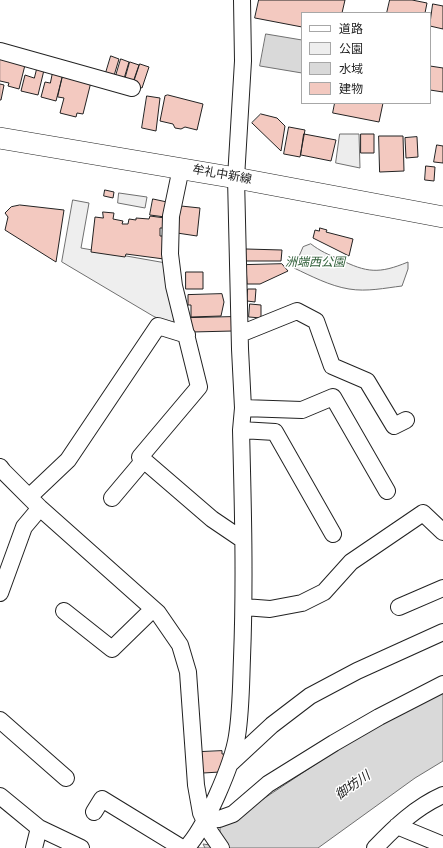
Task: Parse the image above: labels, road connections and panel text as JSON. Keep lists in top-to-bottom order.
{
  "streets": {
    "main road": ["牟礼中新線"]
  },
  "water": ["御坊川"],
  "parks": ["洲端西公園"],
  "legend": [
    "道路",
    "公園",
    "水域",
    "建物"
  ]
}
